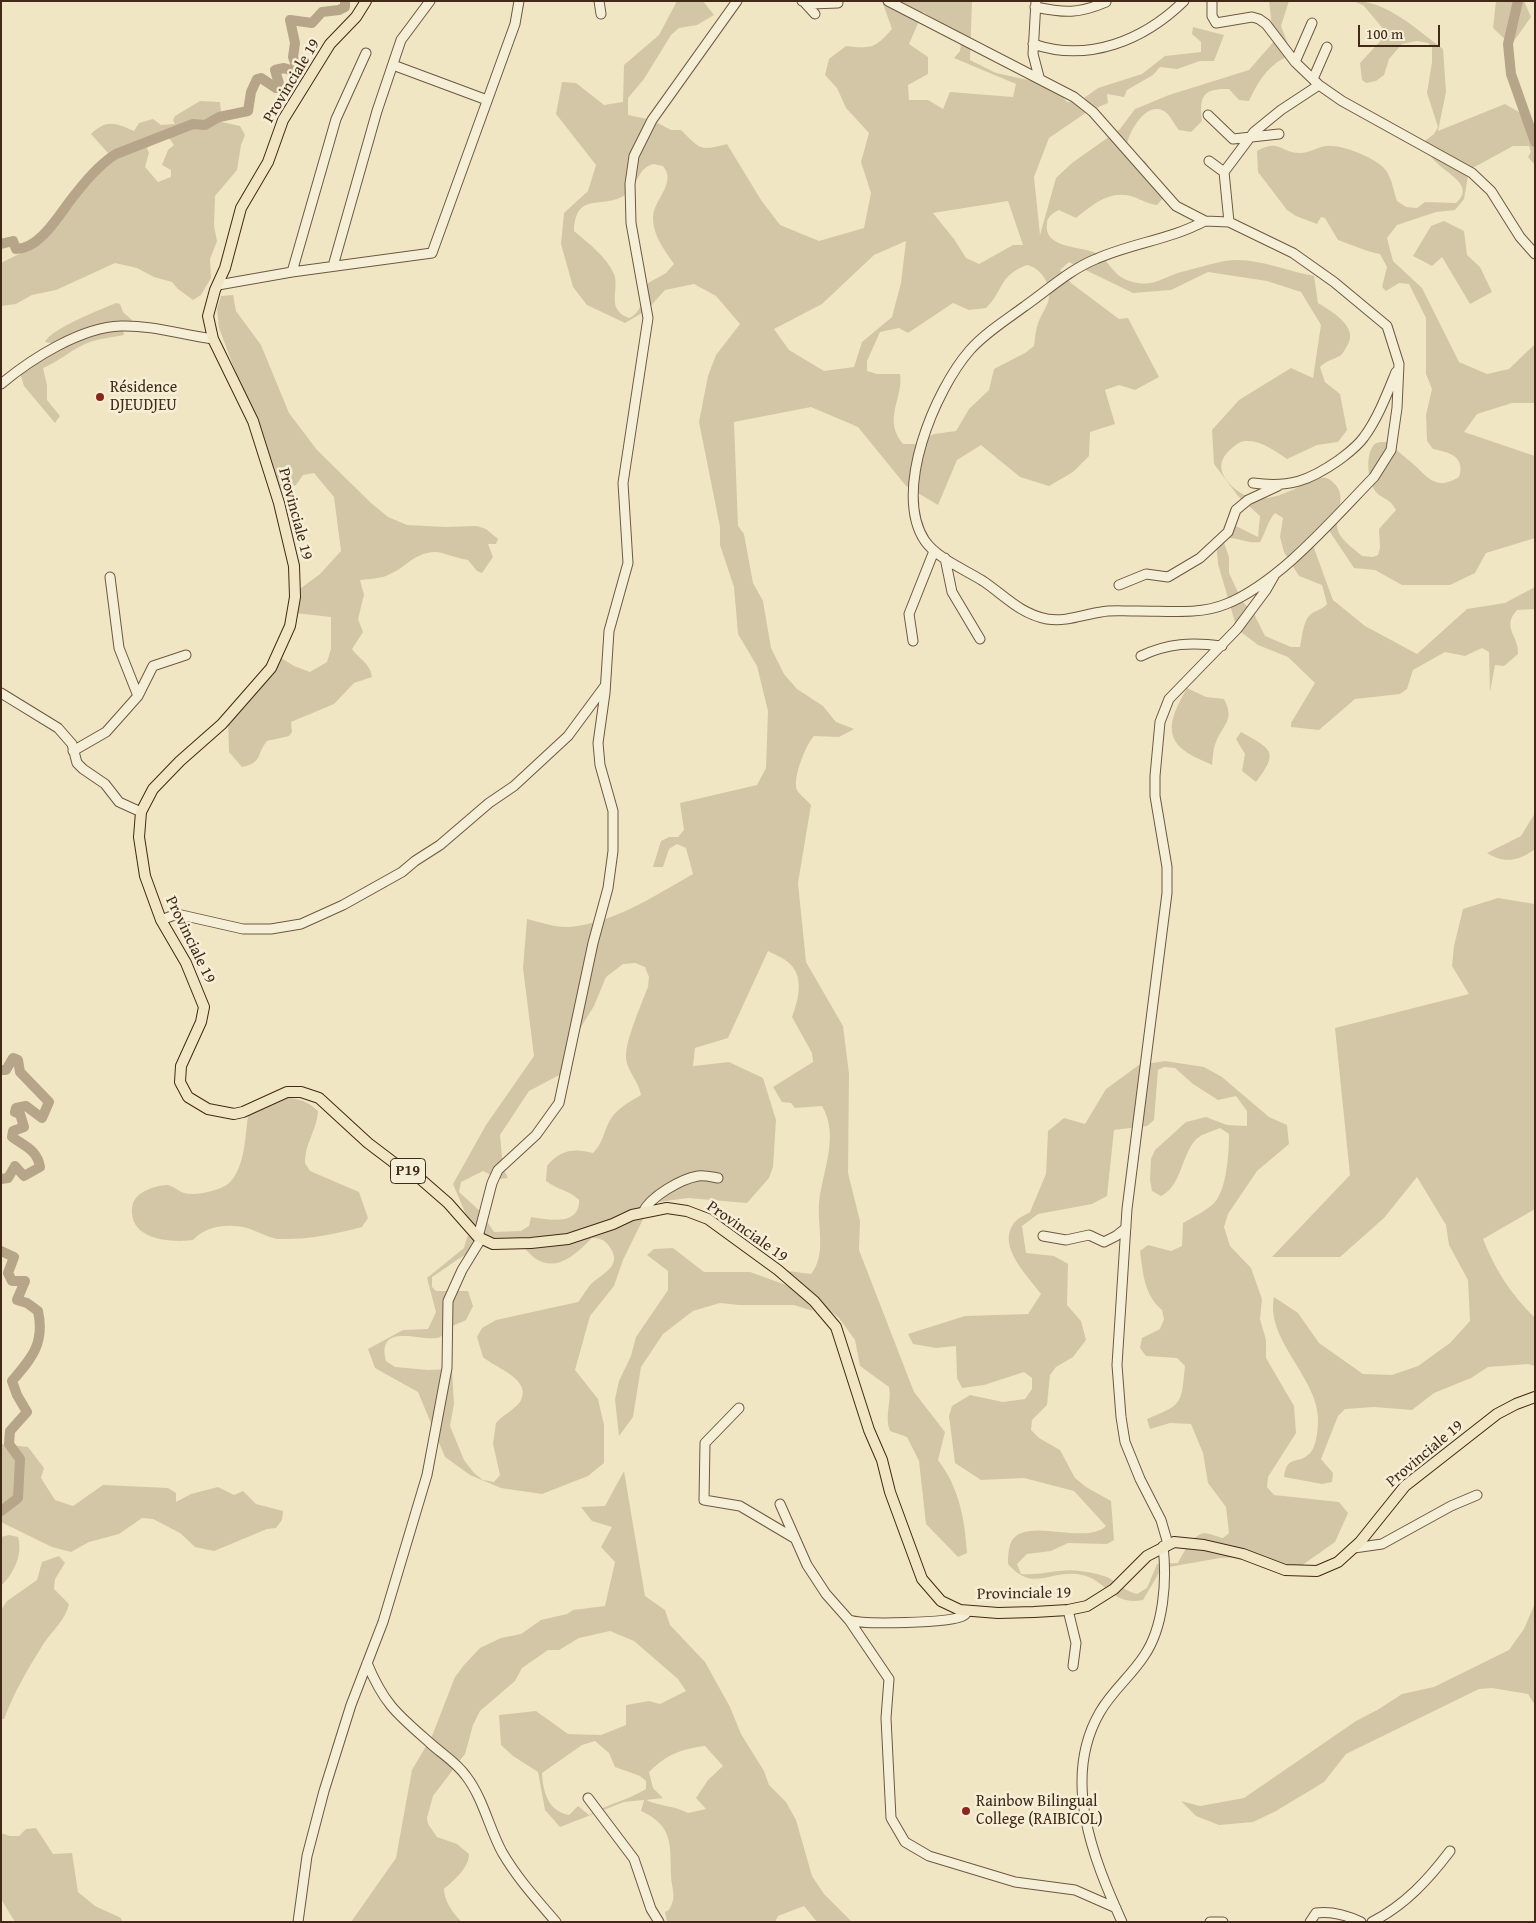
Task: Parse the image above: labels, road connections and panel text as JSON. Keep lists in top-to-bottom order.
{
  "streets": {
    "main road": ["Provinciale 19", "P19"]
  },
  "places": ["Résidence DJEUDJEU", "Rainbow Bilingual College (RAIBICOL)"],
  "scale_bar": "100 m"
}
